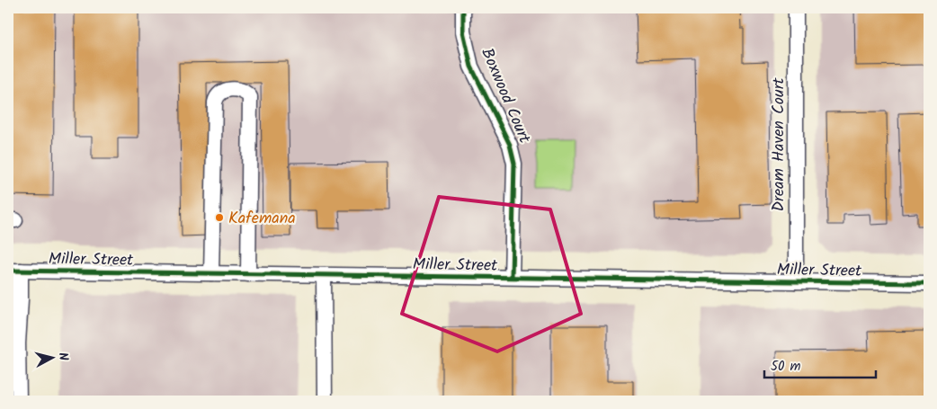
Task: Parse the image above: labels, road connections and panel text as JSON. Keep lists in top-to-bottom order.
{
  "streets": {
    "street": ["Boxwood Court", "Dream Haven Court", "Miller Street"]
  },
  "crossings": [
    ["Boxwood Court", "Miller Street"],
    ["Dream Haven Court", "Miller Street"]
  ],
  "places": ["Kafemana"],
  "scale_bar": "50 m",
  "north": "right"
}
